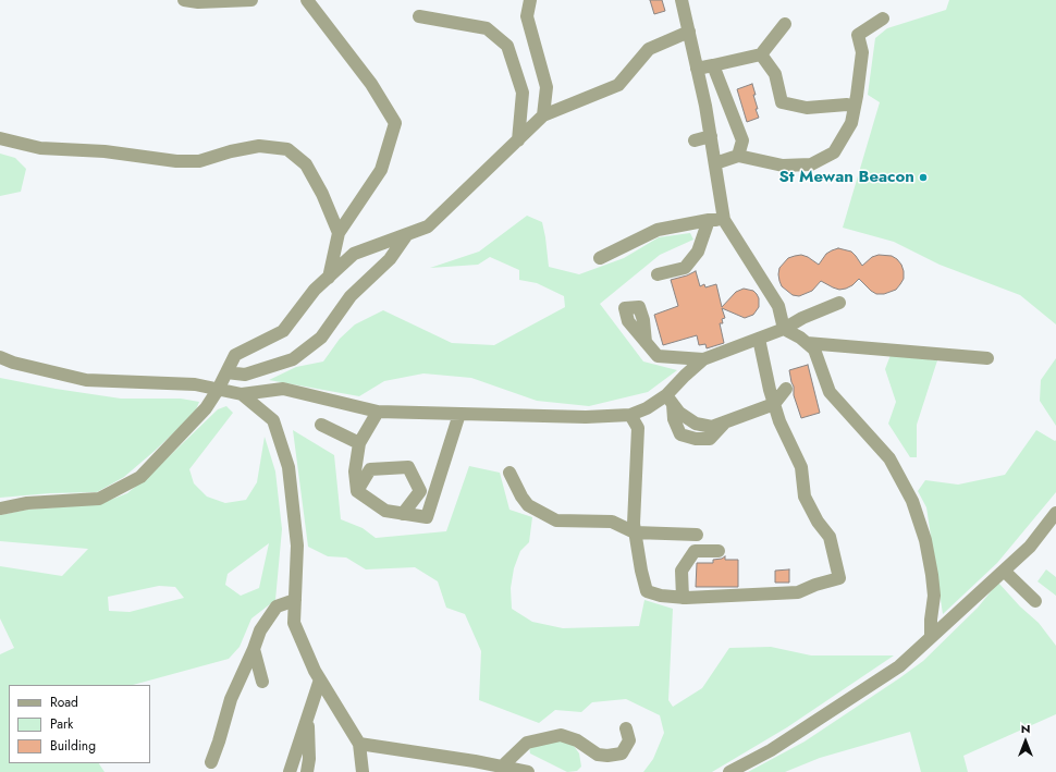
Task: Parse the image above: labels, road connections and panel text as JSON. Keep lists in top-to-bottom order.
{
  "places": ["St Mewan Beacon"],
  "legend": ["Road", "Park", "Building"],
  "north": "top"
}
